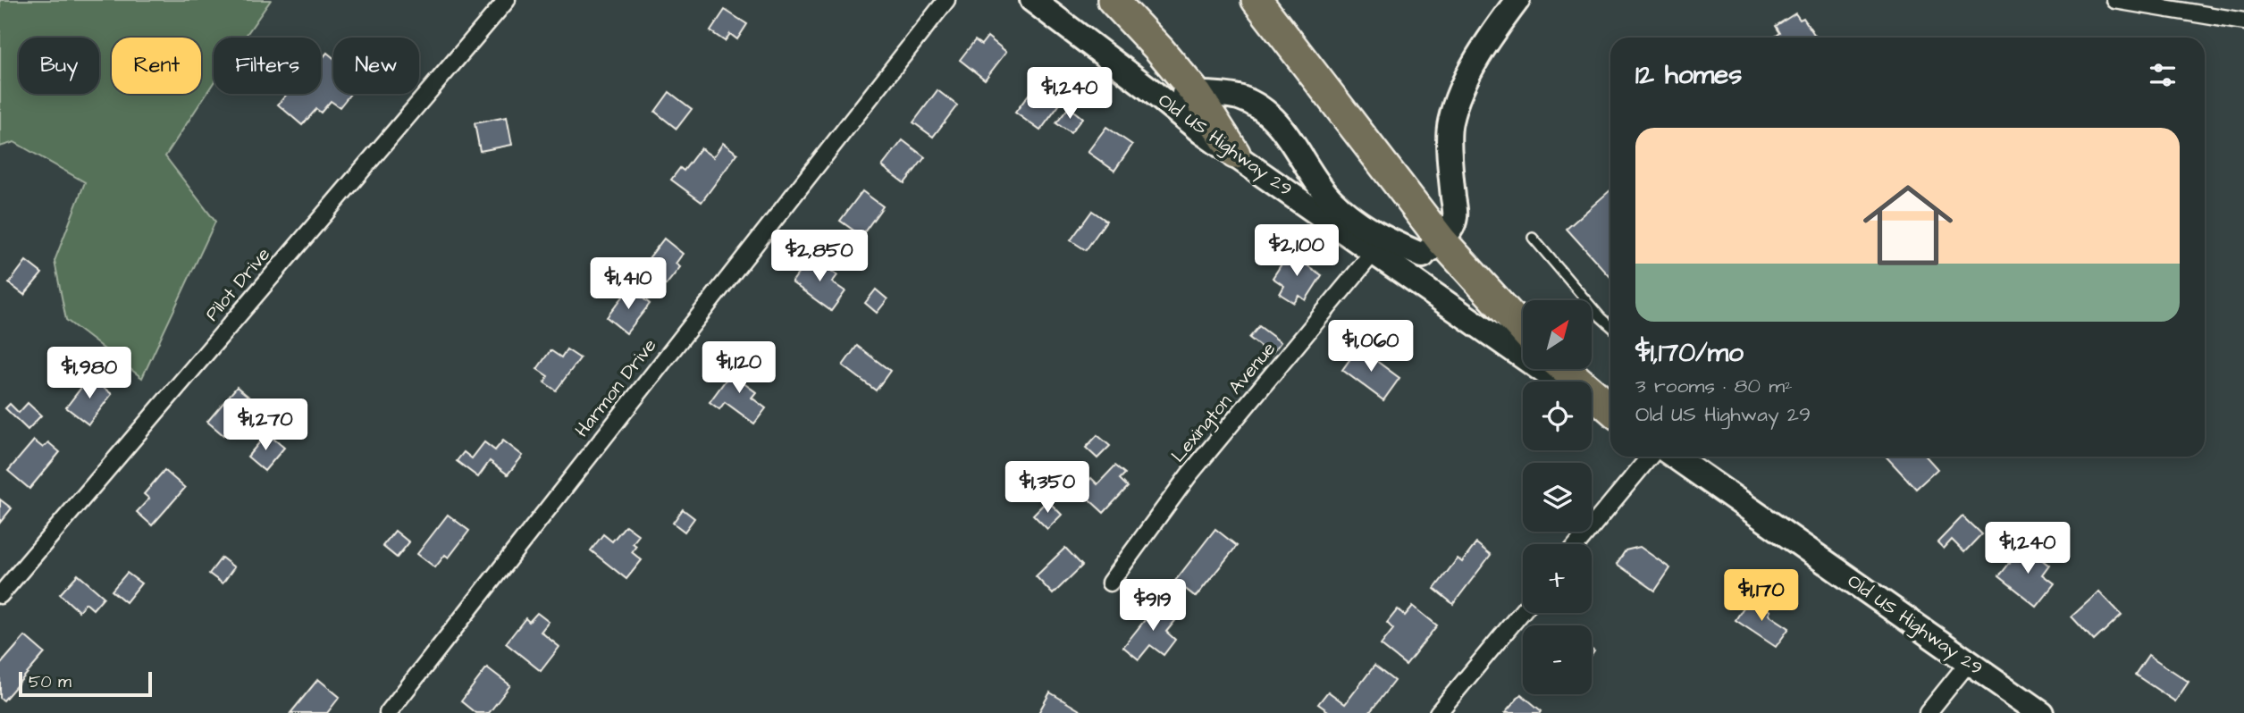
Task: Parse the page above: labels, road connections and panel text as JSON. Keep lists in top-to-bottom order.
{
  "streets": {
    "main road": ["Old US Highway 29"],
    "street": ["Pilot Drive", "Harmon Drive", "Lexington Avenue"]
  },
  "crossings": [
    ["Old US Highway 29", "Lexington Avenue"]
  ],
  "scale_bar": "50 m",
  "north": "top right",
  "page": {
    "chip": [
      "Buy",
      "Rent",
      "Filters",
      "New"
    ],
    "heading": "12 homes",
    "price": [
      "$1,240",
      "$2,100",
      "$2,850",
      "$1,410",
      "$1,060",
      "$1,120",
      "$1,980",
      "$1,270",
      "$1,350",
      "$1,240",
      "$1,170",
      "$919"
    ],
    "list": [
      {
        "name": "$1,170/mo",
        "note": "3 rooms · 80 m² · Old US Highway 29"
      }
    ],
    "map_buttons": ["+", "−"],
    "scale": "50 m"
  }
}
